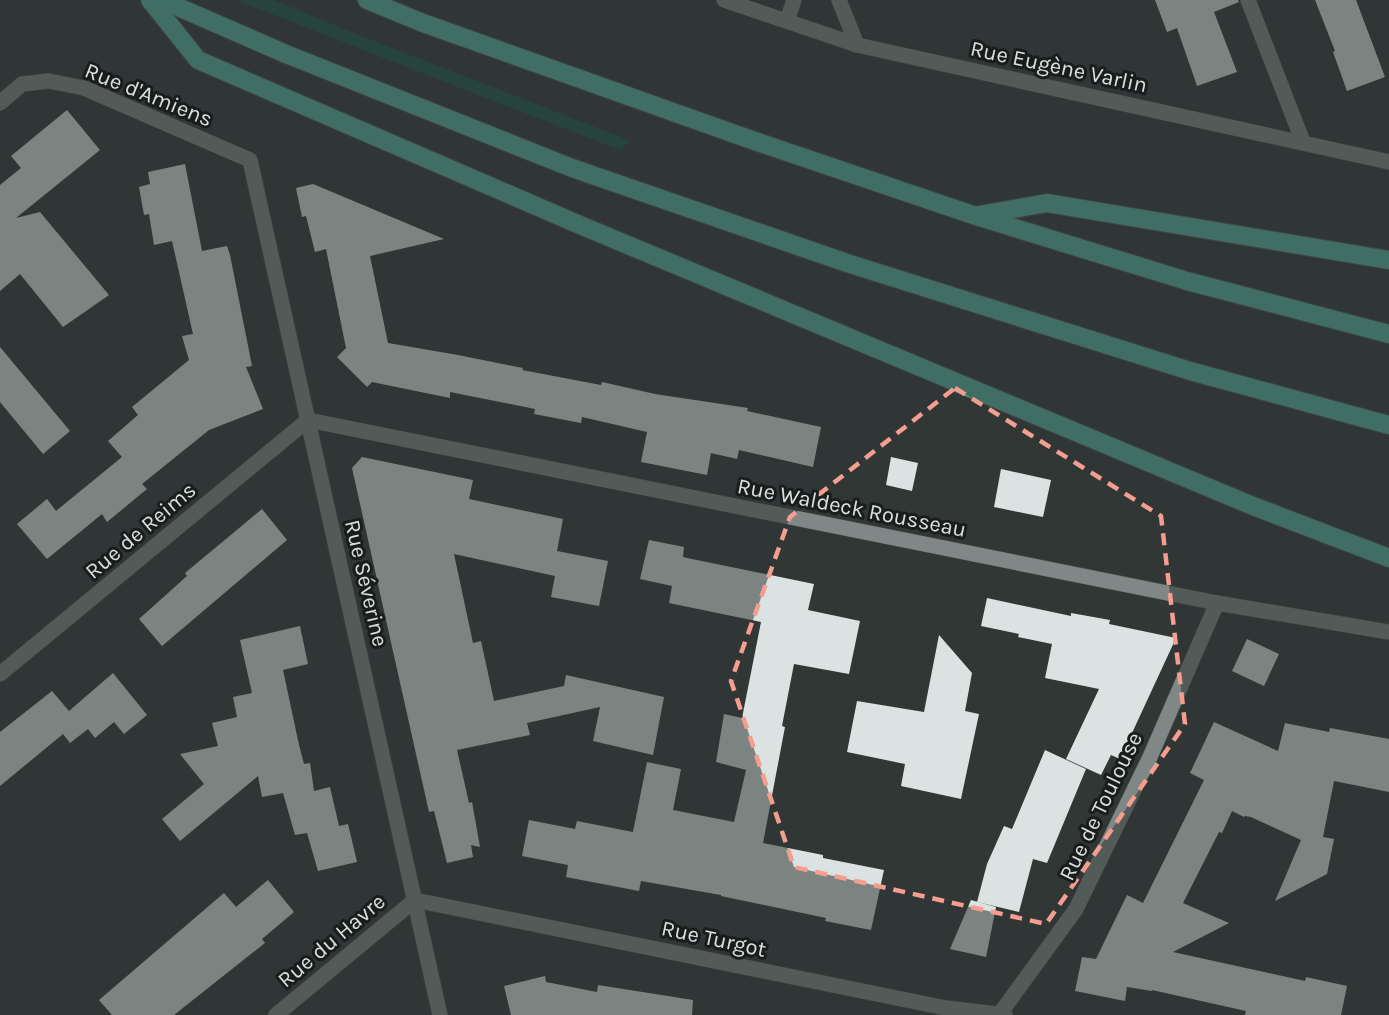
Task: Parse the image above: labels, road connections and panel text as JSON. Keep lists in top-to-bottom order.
{
  "streets": {
    "street": [
      "Rue Eugène Varlin",
      "Rue d'Amiens",
      "Rue Waldeck Rousseau",
      "Rue de Reims",
      "Rue Séverine",
      "Rue de Toulouse",
      "Rue Turgot",
      "Rue du Havre"
    ]
  },
  "crossings": [
    ["Rue d'Amiens", "Rue Séverine"],
    ["Rue Waldeck Rousseau", "Rue de Reims"],
    ["Rue Waldeck Rousseau", "Rue Séverine"],
    ["Rue Waldeck Rousseau", "Rue de Toulouse"],
    ["Rue de Reims", "Rue Séverine"],
    ["Rue Séverine", "Rue Turgot"],
    ["Rue Séverine", "Rue du Havre"],
    ["Rue de Toulouse", "Rue Turgot"],
    ["Rue Turgot", "Rue du Havre"]
  ]
}
